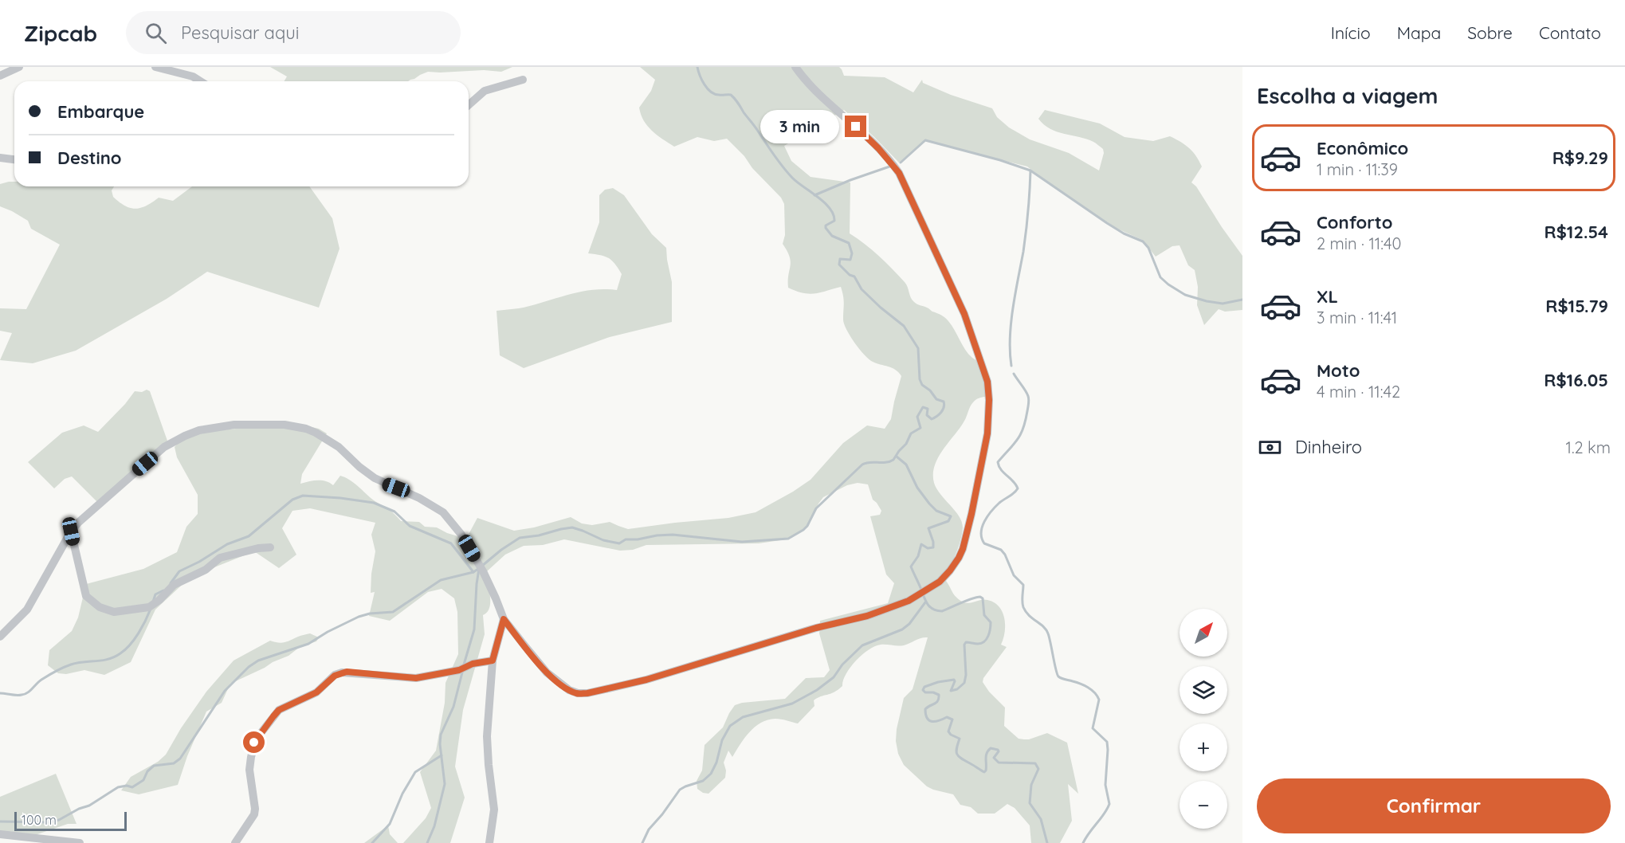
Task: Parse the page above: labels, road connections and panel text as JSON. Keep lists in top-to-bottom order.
{
  "scale_bar": "100 m",
  "north": "top right",
  "page": {
    "header": "Zipcab",
    "search": "Pesquisar aqui",
    "nav": [
      "Início",
      "Mapa",
      "Sobre",
      "Contato"
    ],
    "heading": "Escolha a viagem",
    "banner": ["Embarque", "Destino"],
    "bubble": "3 min",
    "list": [
      {
        "name": "Econômico",
        "note": "1 min · 11:39",
        "value": "R$9.29"
      },
      {
        "name": "Conforto",
        "note": "2 min · 11:40",
        "value": "R$12.54"
      },
      {
        "name": "XL",
        "note": "3 min · 11:41",
        "value": "R$15.79"
      },
      {
        "name": "Moto",
        "note": "4 min · 11:42",
        "value": "R$16.05"
      }
    ],
    "pay": ["Dinheiro", "1.2 km"],
    "map_buttons": ["+", "−"],
    "buttons": "Confirmar",
    "scale": "100 m"
  }
}
